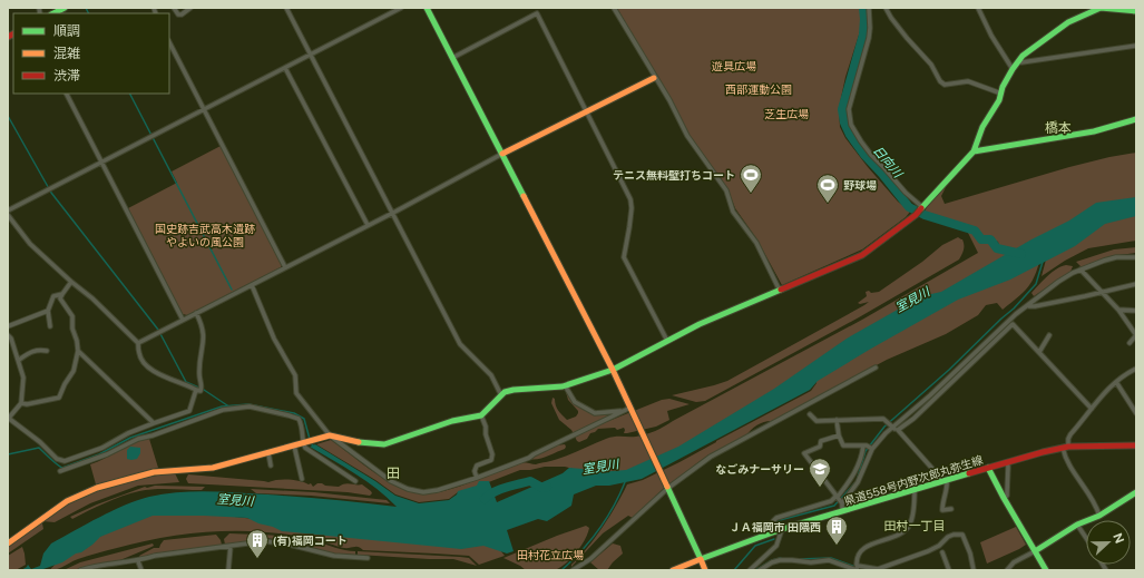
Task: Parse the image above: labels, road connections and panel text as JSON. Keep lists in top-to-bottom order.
{
  "streets": {
    "street": ["県道558号内野次郎丸弥生線"]
  },
  "districts": ["橋本", "田", "田村一丁目"],
  "water": ["日向川", "室見川"],
  "parks": [
    "遊具広場",
    "西部運動公園",
    "芝生広場",
    "国史跡吉武高木遺跡 やよいの風公園",
    "田村花立広場"
  ],
  "places": {
    "sports": ["テニス無料壁打ちコート", "野球場"],
    "school or university": ["なごみナーサリー"],
    "building": ["ＪＡ福岡市 田隈西", "(有)福岡コート"]
  },
  "legend": ["順調", "混雑", "渋滞"],
  "north": "right"
}
